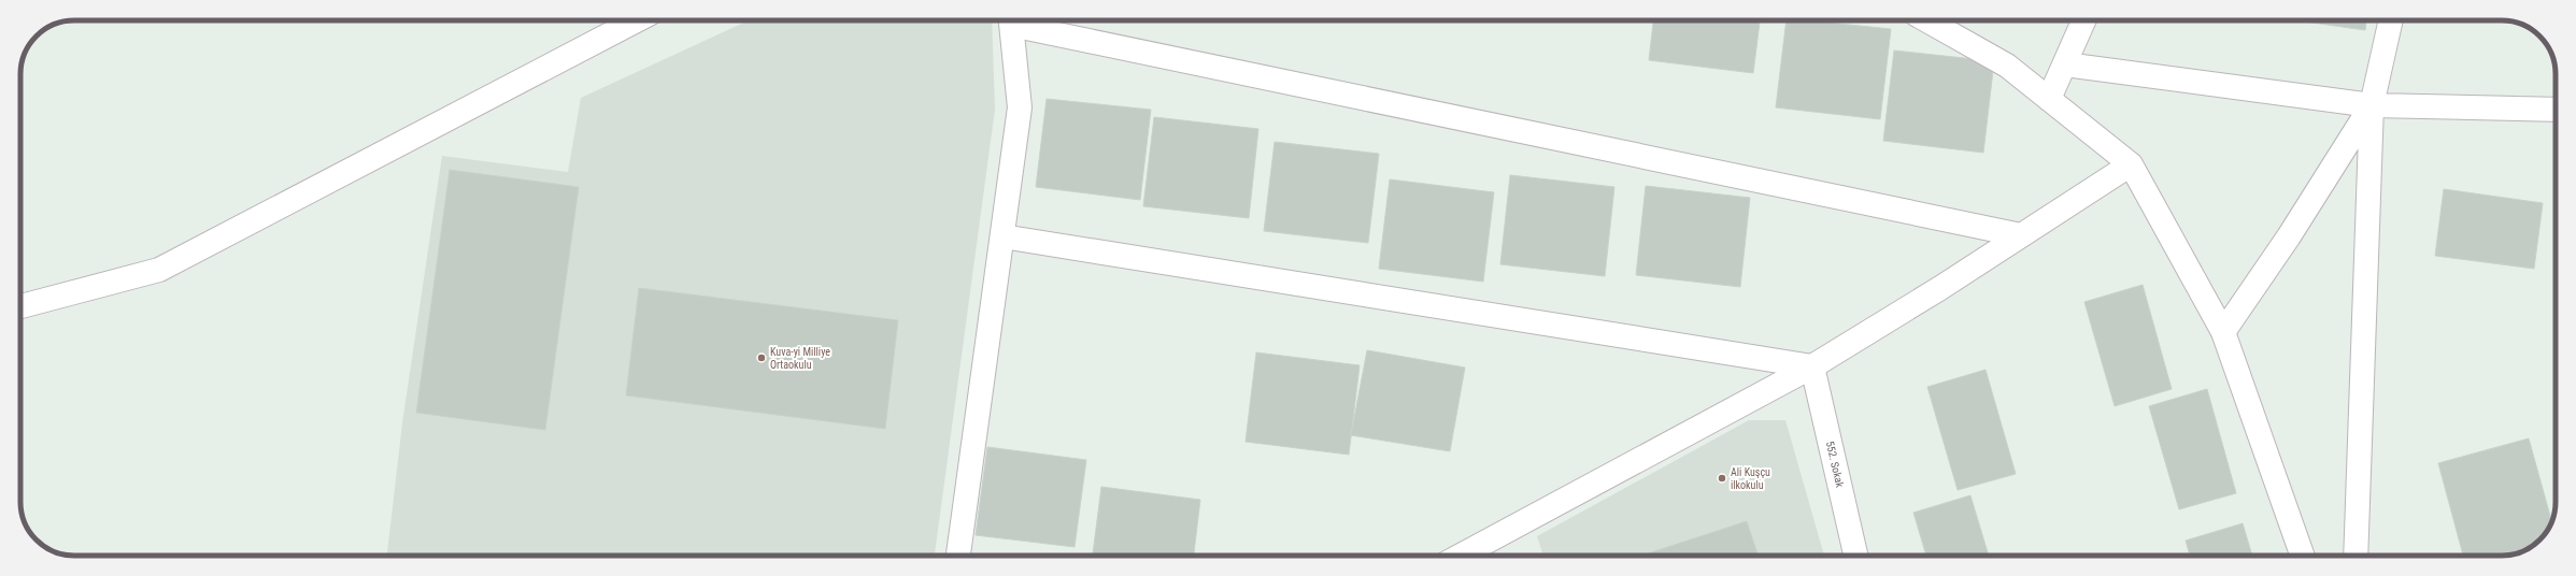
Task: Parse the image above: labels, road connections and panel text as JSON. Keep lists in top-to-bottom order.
{
  "streets": {
    "street": ["552. Sokak"]
  },
  "places": ["Kuva-yi Milliye Ortaokulu", "Ali Kuşçu ilkokulu"]
}
